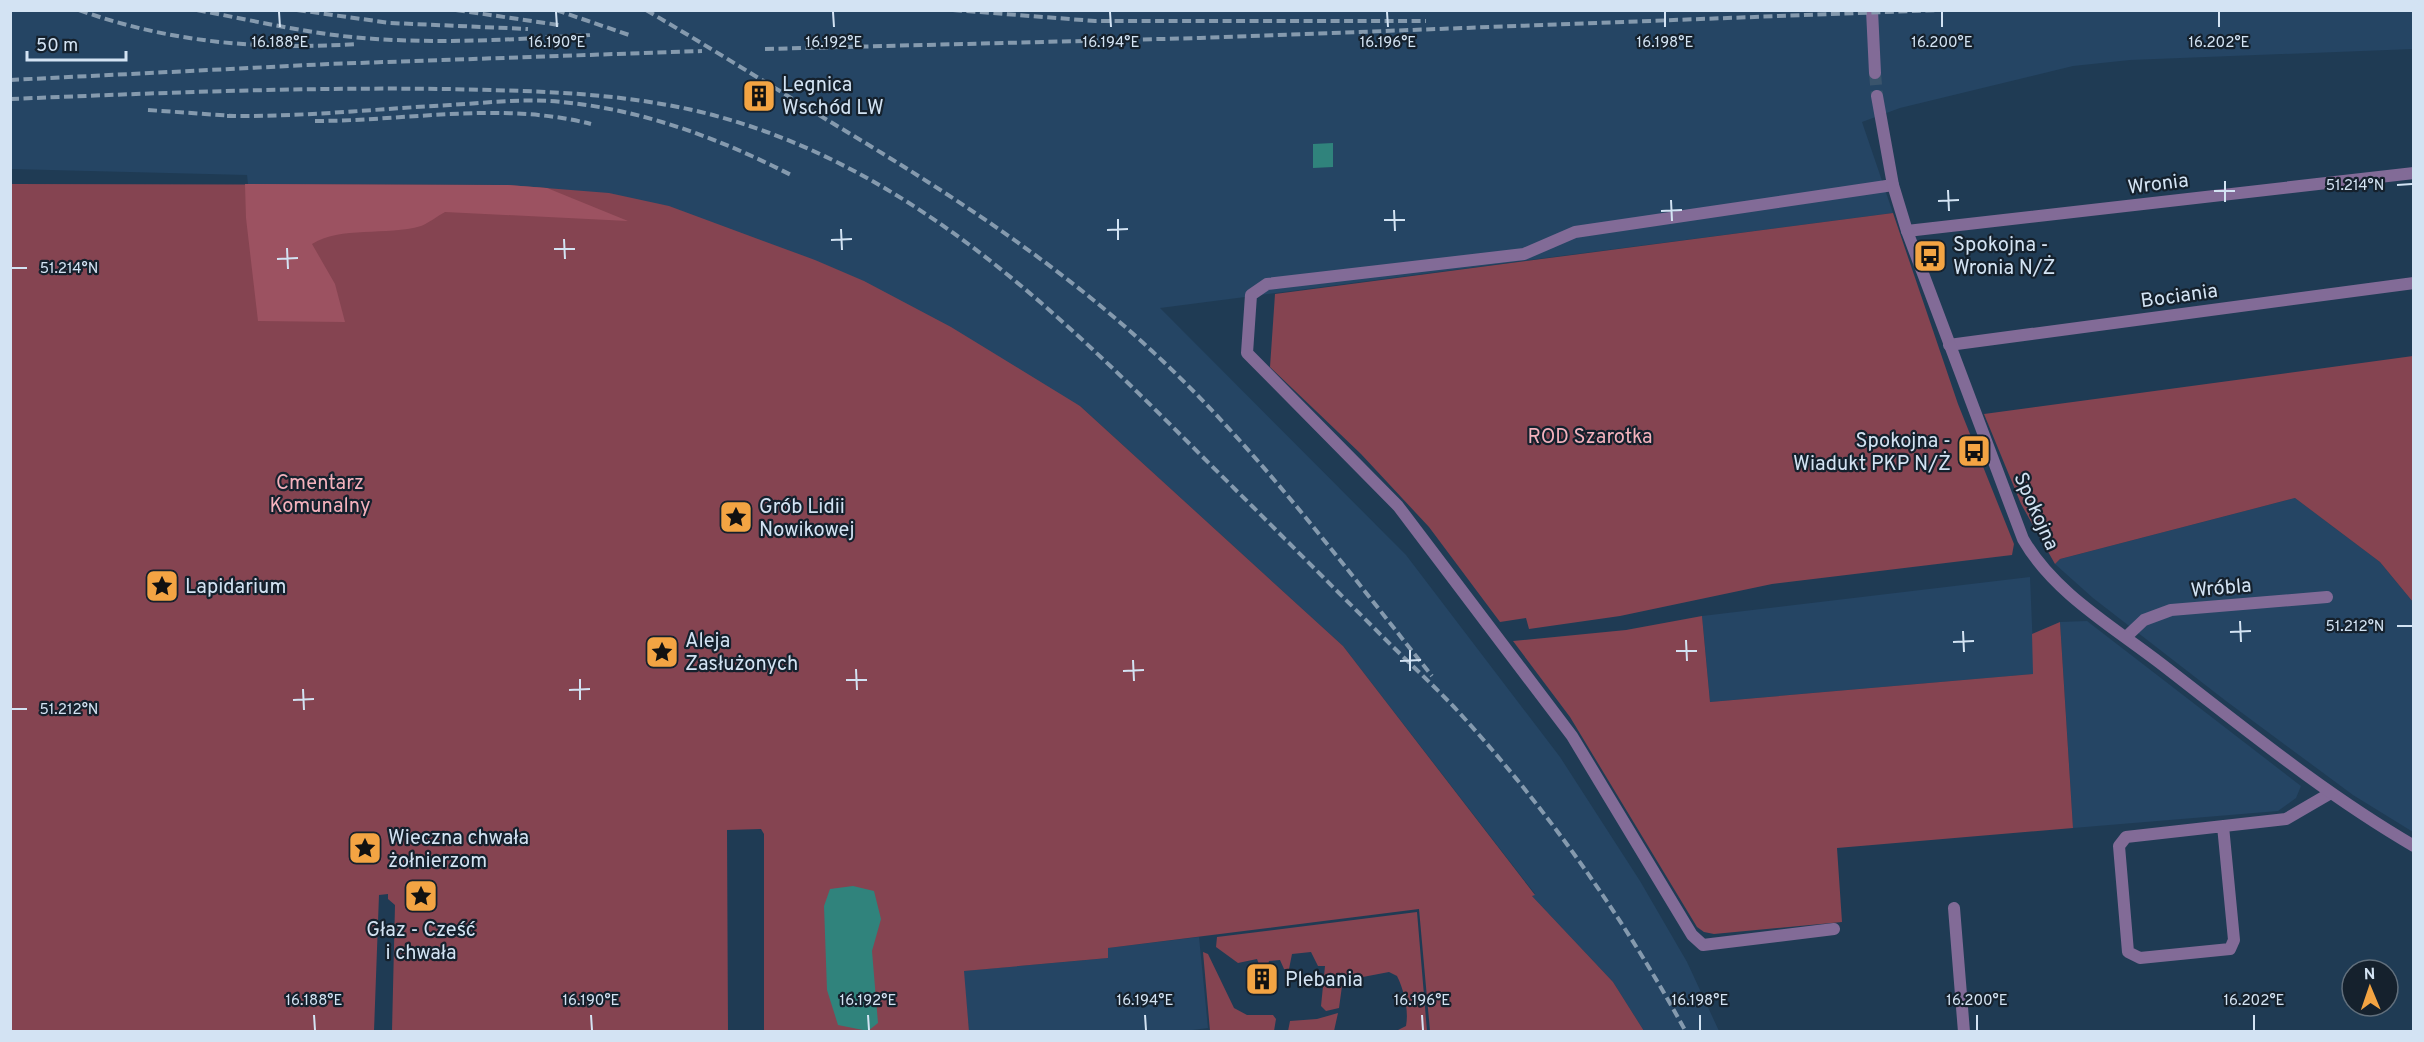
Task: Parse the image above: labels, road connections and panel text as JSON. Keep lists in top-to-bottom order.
{
  "streets": {
    "street": [
      "Wronia",
      "Bociania",
      "Spokojna",
      "Wróbla"
    ]
  },
  "crossings": [
    ["Wronia", "Spokojna"],
    ["Bociania", "Spokojna"],
    ["Spokojna", "Wróbla"]
  ],
  "parks": ["ROD Szarotka", "Cmentarz Komunalny"],
  "places": {
    "building": ["Legnica Wschód LW", "Plebania"],
    "bus stop": ["Spokojna - Wronia N/Ż", "Spokojna - Wiadukt PKP N/Ż"],
    "place": [
      "Grób Lidii Nowikowej",
      "Lapidarium",
      "Aleja Zasłużonych",
      "Wieczna chwała żołnierzom",
      "Głaz - Cześć i chwała"
    ]
  },
  "scale_bar": "50 m",
  "north": "top",
  "coordinates": [
    "16.188°E",
    "16.190°E",
    "16.192°E",
    "16.194°E",
    "16.196°E",
    "16.198°E",
    "16.200°E",
    "16.202°E",
    "51.214°N",
    "51.212°N"
  ]
}
